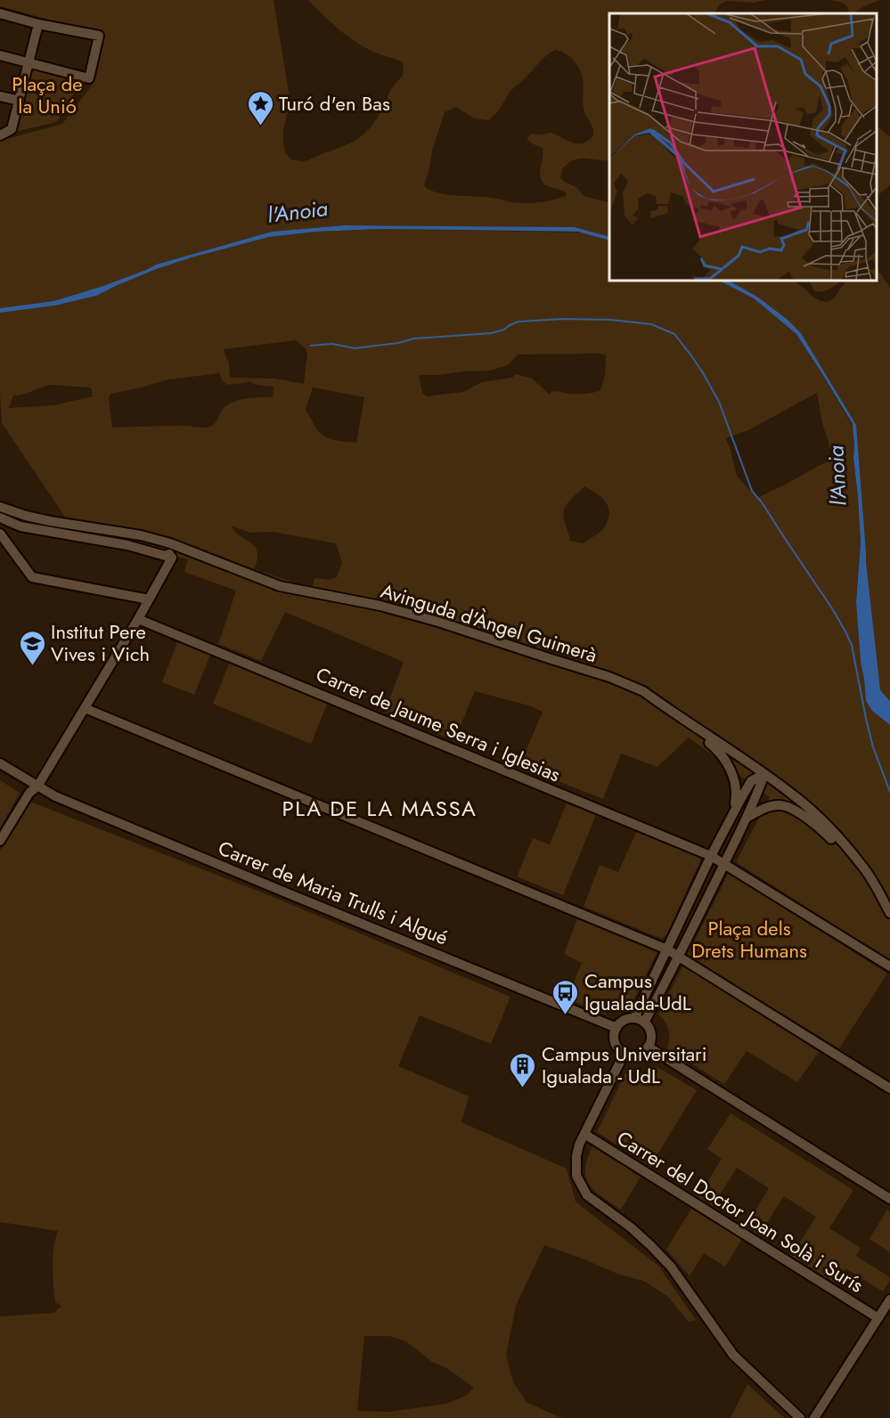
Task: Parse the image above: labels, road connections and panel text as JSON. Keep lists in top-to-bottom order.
{
  "streets": {
    "street": [
      "Avinguda d'Àngel Guimerà",
      "Carrer de Jaume Serra i Iglesias",
      "Carrer de Maria Trulls i Algué",
      "Carrer del Doctor Joan Solà i Surís"
    ]
  },
  "districts": ["PLA DE LA MASSA"],
  "water": ["l'Anoia"],
  "parks": ["Plaça de la Unió", "Plaça dels Drets Humans"],
  "places": {
    "place": ["Turó d'en Bas"],
    "school or university": ["Institut Pere Vives i Vich"],
    "bus stop": ["Campus Igualada-UdL"],
    "building": ["Campus Universitari Igualada - UdL"]
  }
}
